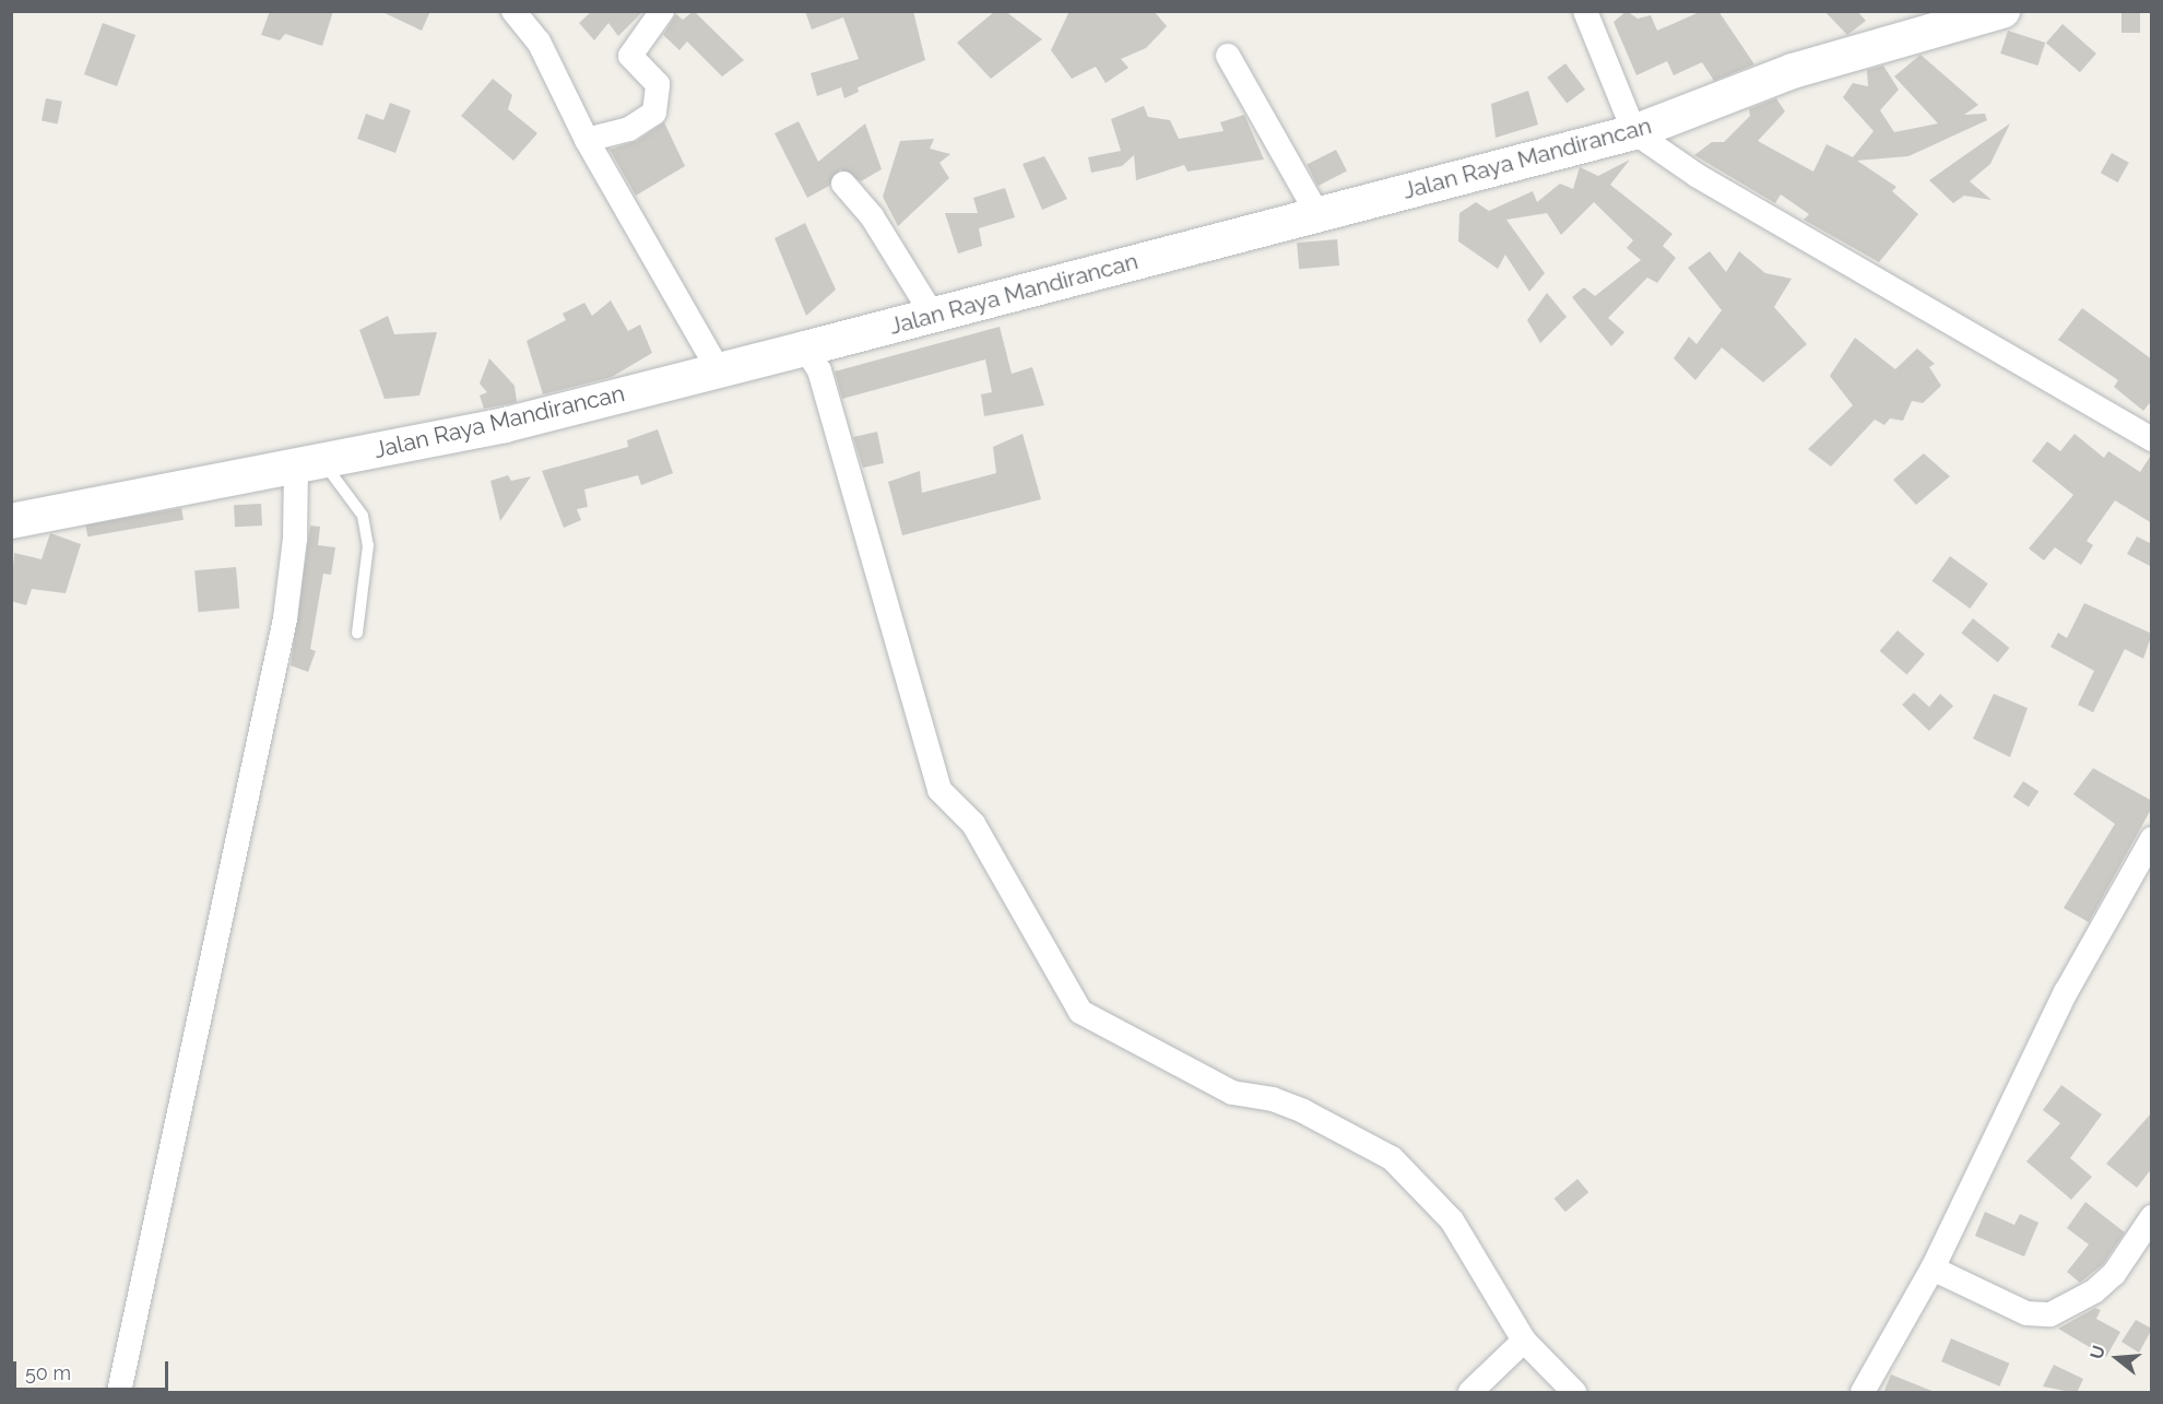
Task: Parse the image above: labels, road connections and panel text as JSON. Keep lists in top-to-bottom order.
{
  "streets": {
    "street": ["Jalan Raya Mandirancan"]
  },
  "scale_bar": "50 m",
  "north": "left"
}
